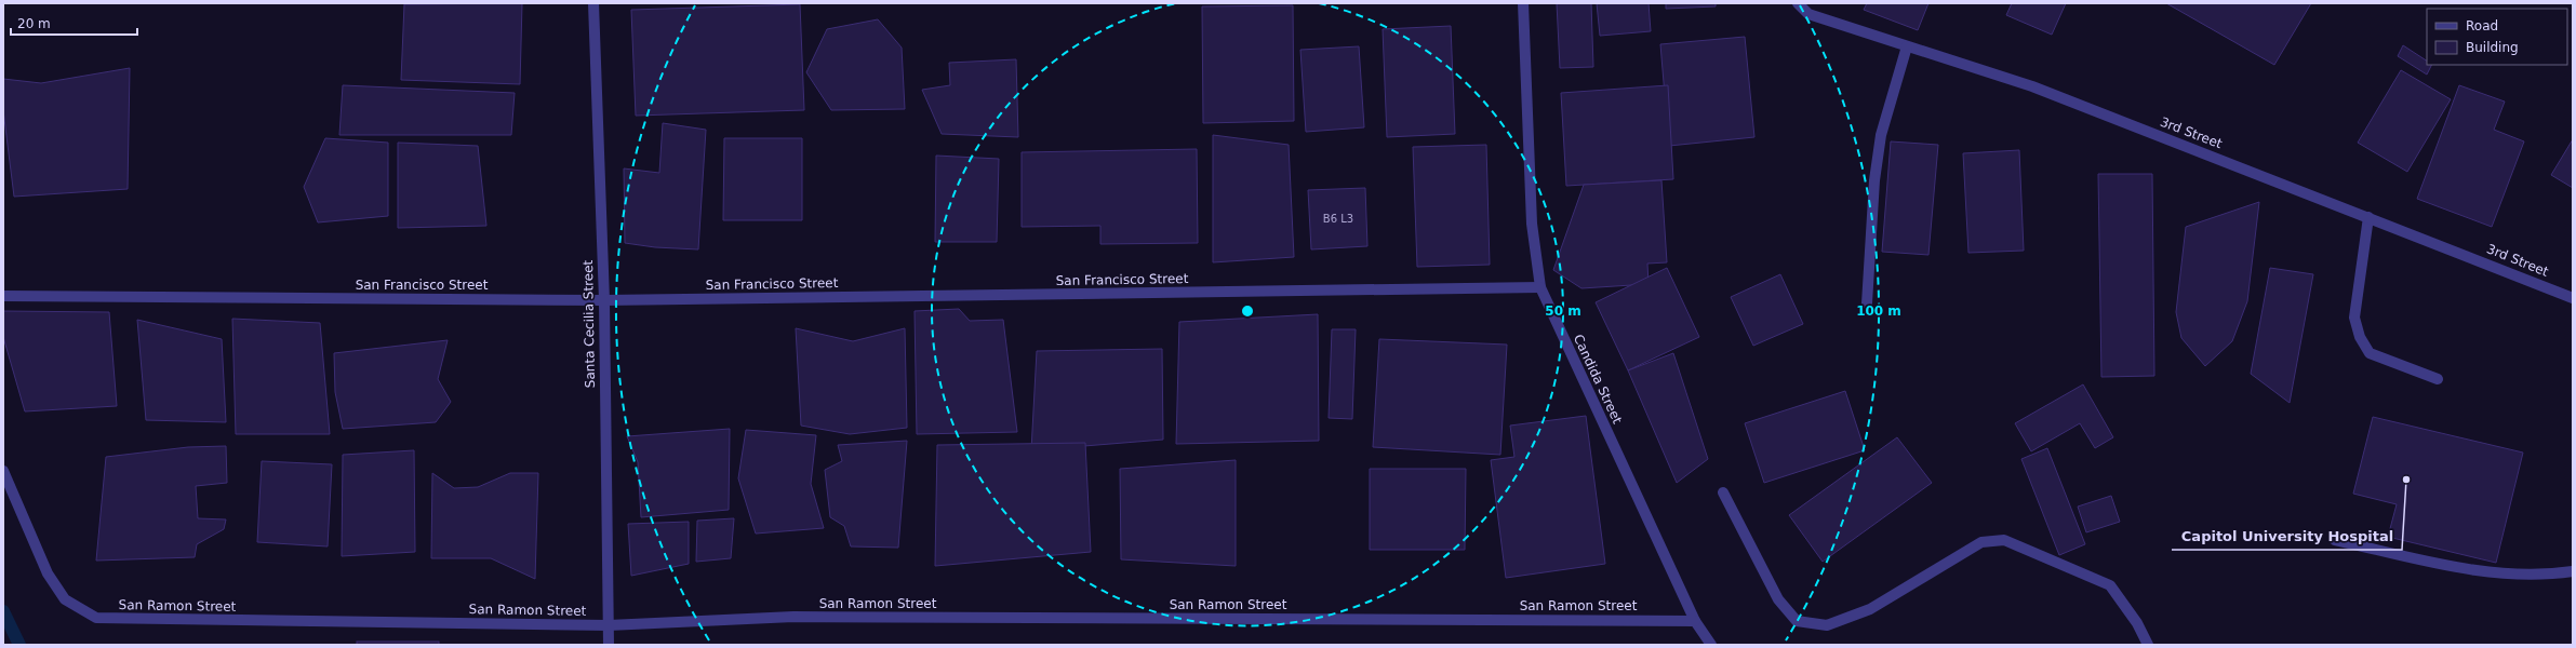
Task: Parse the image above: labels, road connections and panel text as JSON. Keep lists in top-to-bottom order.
{
  "streets": {
    "street": [
      "3rd Street",
      "San Francisco Street",
      "Santa Cecilia Street",
      "Candida Street",
      "San Ramon Street"
    ]
  },
  "crossings": [
    ["San Francisco Street", "Santa Cecilia Street"],
    ["San Francisco Street", "Candida Street"],
    ["Santa Cecilia Street", "San Ramon Street"],
    ["Candida Street", "San Ramon Street"]
  ],
  "places": ["Capitol University Hospital"],
  "house_numbers": ["B6 L3"],
  "legend": ["Road", "Building"],
  "scale_bar": "20 m",
  "rings": ["50 m", "100 m"]
}
